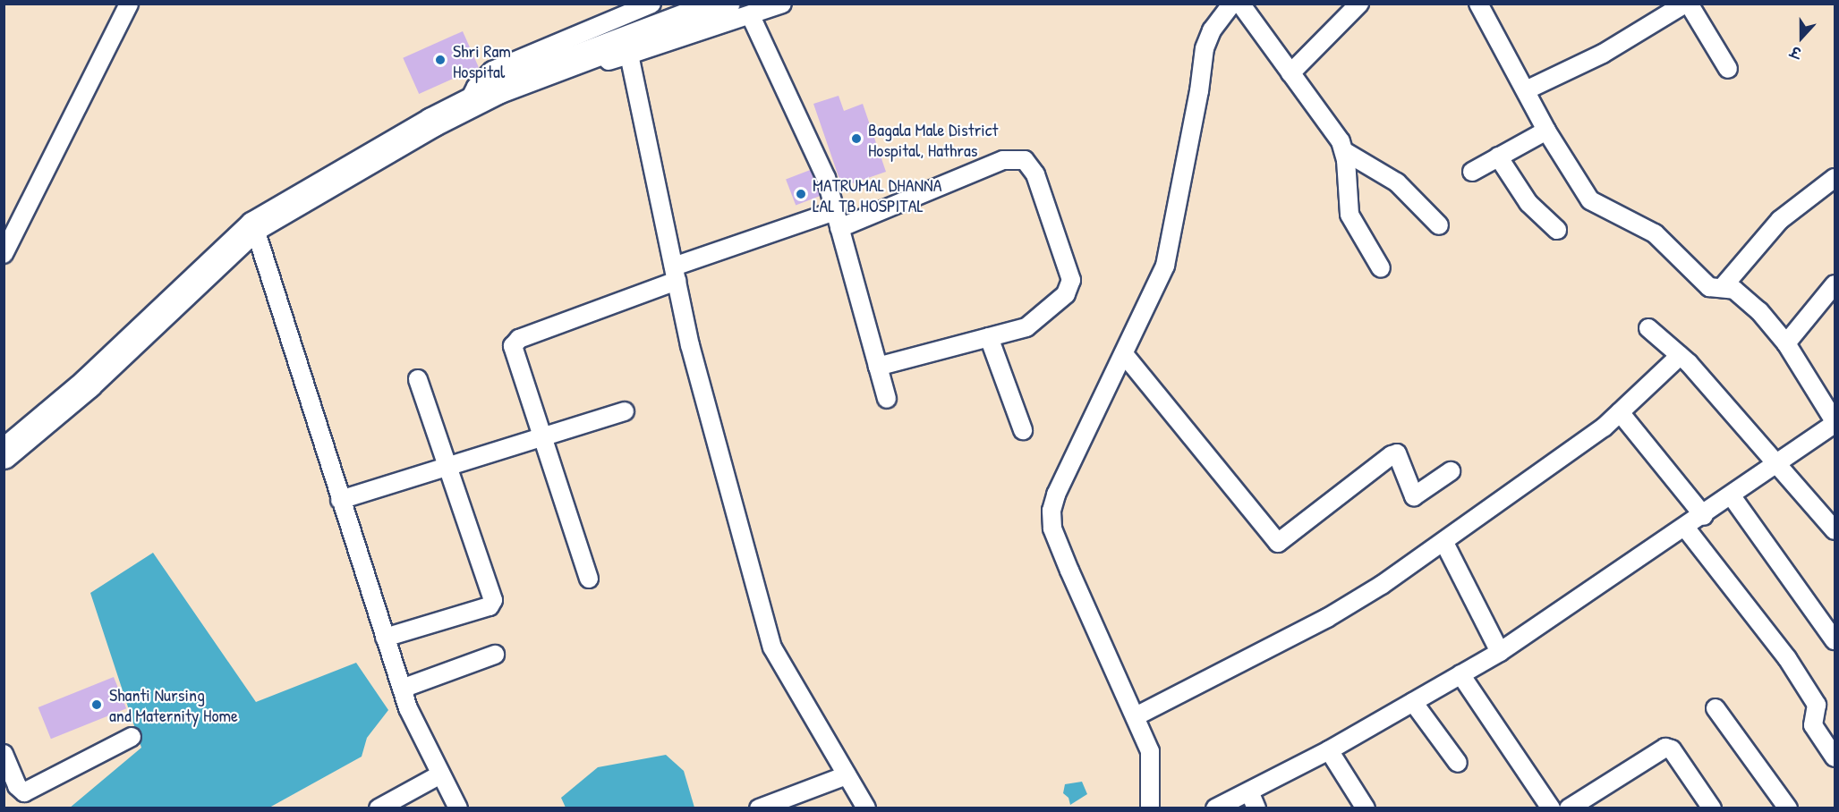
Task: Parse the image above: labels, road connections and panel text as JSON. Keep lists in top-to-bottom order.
{
  "places": [
    "Shri Ram Hospital",
    "Bagala Male District Hospital, Hathras",
    "MATRUMAL DHANNA LAL TB HOSPITAL",
    "Shanti Nursing and Maternity Home"
  ],
  "north": "bottom"
}
